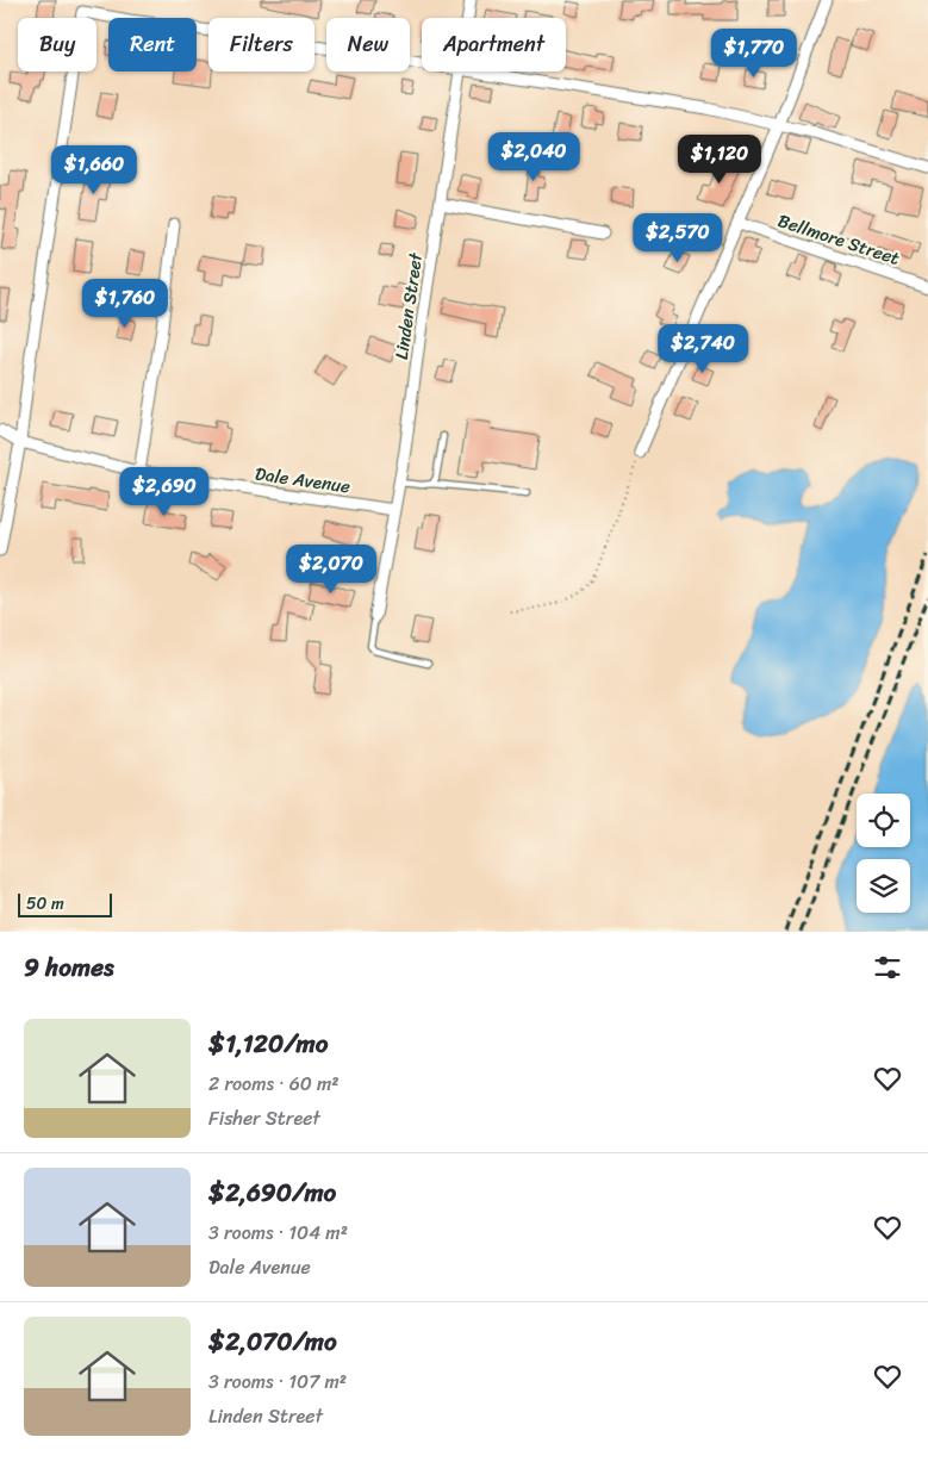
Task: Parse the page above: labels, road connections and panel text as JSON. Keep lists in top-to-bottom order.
{
  "streets": {
    "street": ["Bellmore Street", "Linden Street", "Dale Avenue"]
  },
  "crossings": [
    ["Linden Street", "Dale Avenue"]
  ],
  "scale_bar": "50 m",
  "page": {
    "chip": [
      "Buy",
      "Rent",
      "Filters",
      "New",
      "Apartment"
    ],
    "price": [
      "$1,770",
      "$2,040",
      "$1,120",
      "$1,660",
      "$2,570",
      "$1,760",
      "$2,740",
      "$2,690",
      "$2,070"
    ],
    "scale": "50 m",
    "heading": "9 homes",
    "list": [
      {
        "name": "$1,120/mo",
        "note": "2 rooms · 60 m² · Fisher Street"
      },
      {
        "name": "$2,690/mo",
        "note": "3 rooms · 104 m² · Dale Avenue"
      },
      {
        "name": "$2,070/mo",
        "note": "3 rooms · 107 m² · Linden Street"
      }
    ]
  }
}
